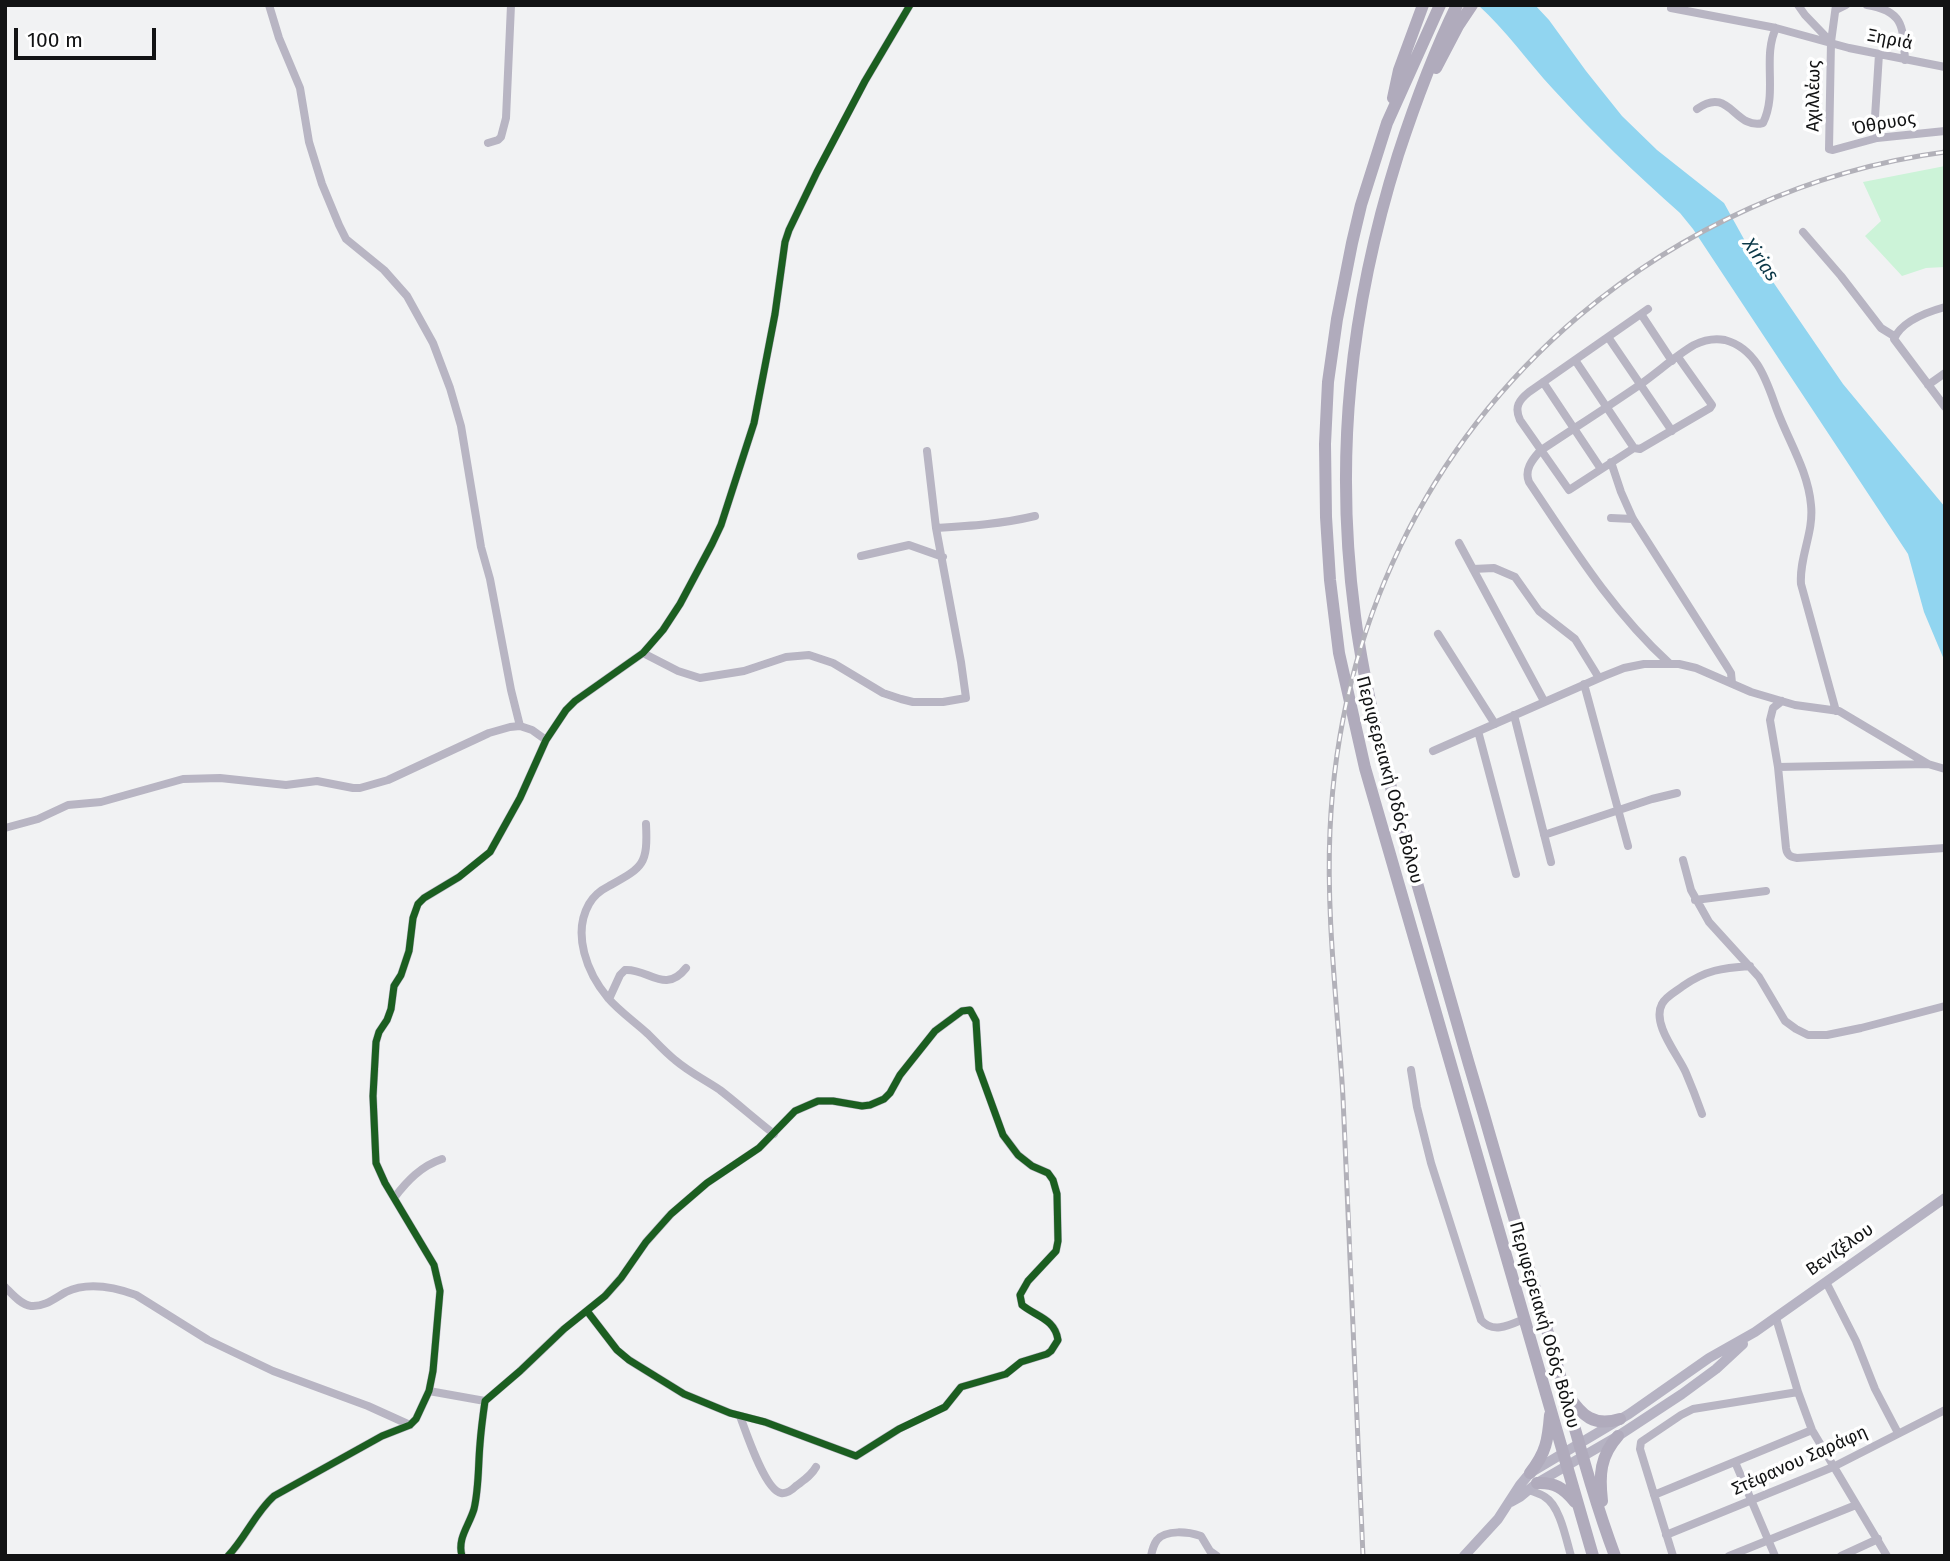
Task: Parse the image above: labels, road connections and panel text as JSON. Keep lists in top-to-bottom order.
{
  "streets": {
    "main road": ["Περιφερειακή Οδός Βόλου", "Βενιζέλου"],
    "street": [
      "Ξηριά",
      "Αχιλλέως",
      "Όθρυος",
      "Στέφανου Σαράφη"
    ]
  },
  "crossings": [
    ["Ξηριά", "Αχιλλέως"],
    ["Αχιλλέως", "Όθρυος"],
    ["Περιφερειακή Οδός Βόλου", "Βενιζέλου"]
  ],
  "water": ["Xirias"],
  "scale_bar": "100 m"
}
